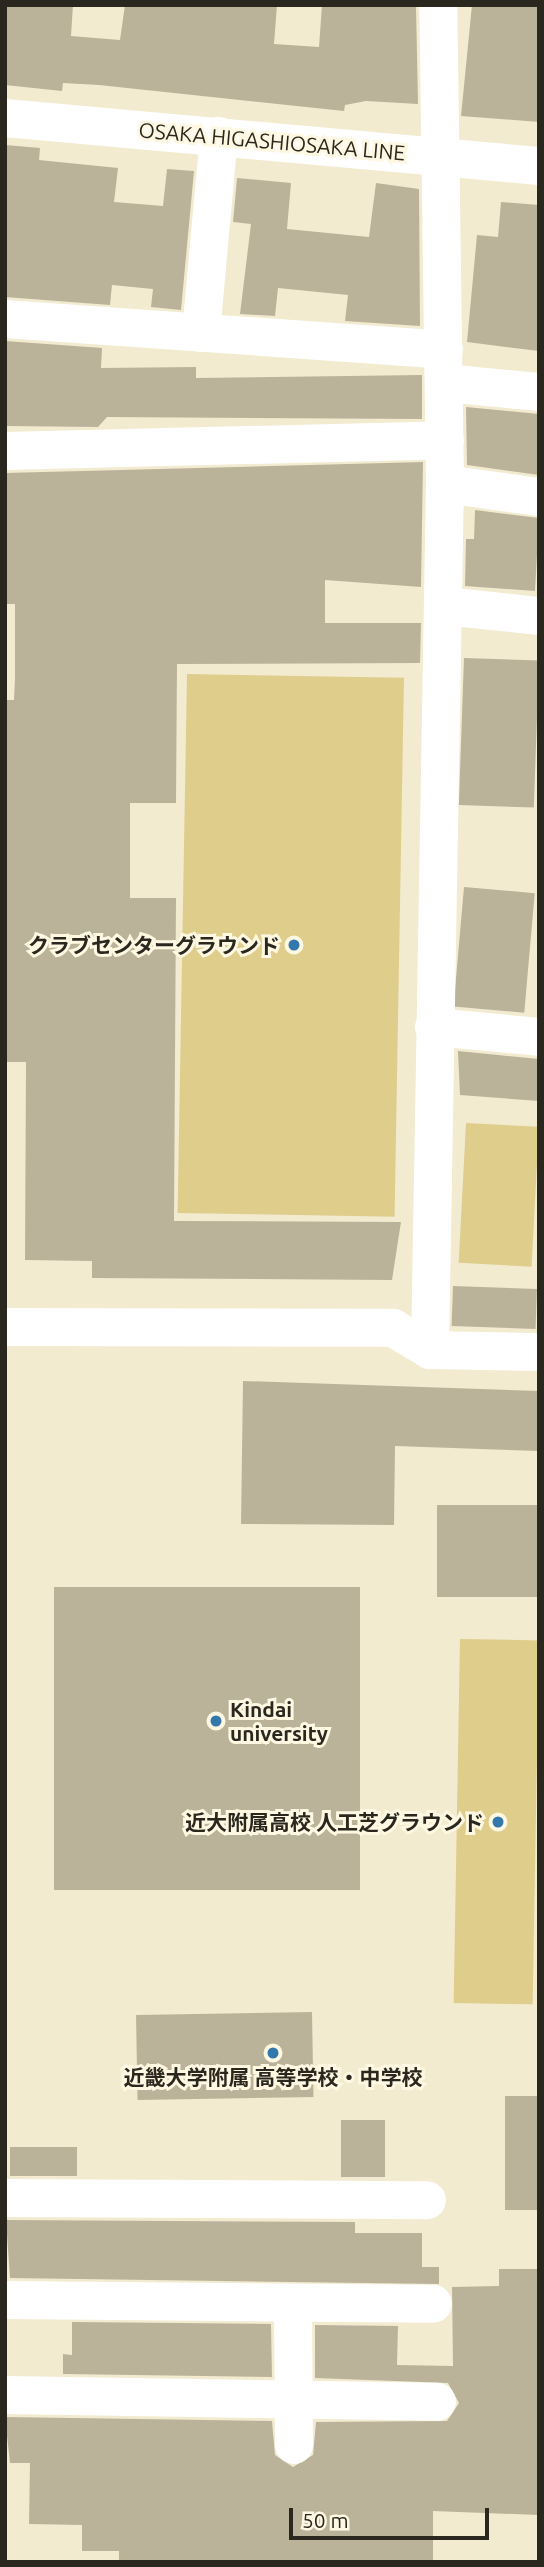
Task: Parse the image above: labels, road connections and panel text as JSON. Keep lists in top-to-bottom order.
{
  "streets": {
    "street": ["OSAKA HIGASHIOSAKA LINE"]
  },
  "places": [
    "クラブセンターグラウンド",
    "Kindai university",
    "近大附属高校 人工芝グラウンド",
    "近畿大学附属 高等学校・中学校"
  ],
  "scale_bar": "50 m"
}
